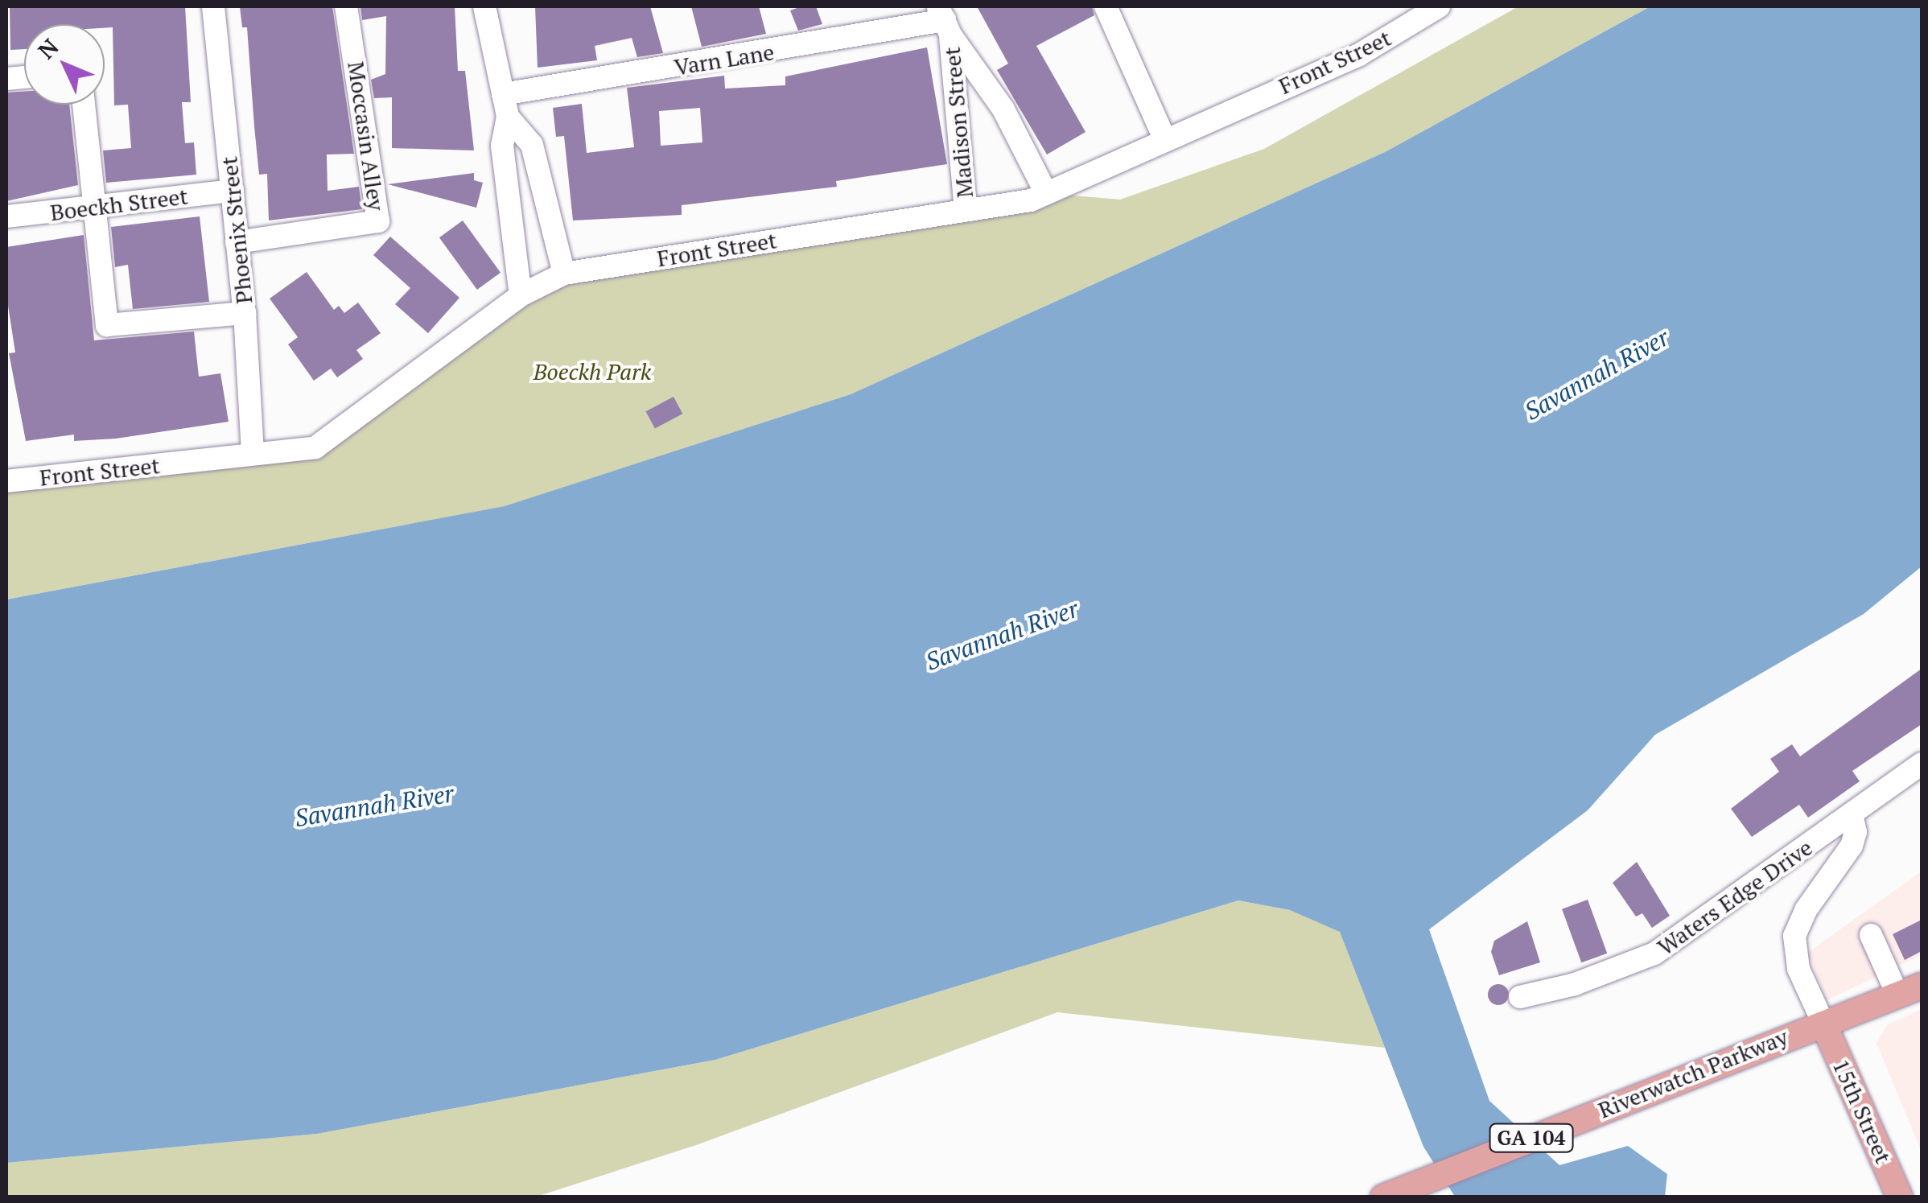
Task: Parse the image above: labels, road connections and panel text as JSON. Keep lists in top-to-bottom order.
{
  "streets": {
    "main road": ["Riverwatch Parkway", "15th Street", "GA 104"],
    "street": [
      "Varn Lane",
      "Front Street",
      "Madison Street",
      "Moccasin Alley",
      "Boeckh Street",
      "Phoenix Street",
      "Waters Edge Drive"
    ]
  },
  "crossings": [
    ["Varn Lane", "Madison Street"],
    ["Front Street", "Madison Street"],
    ["Front Street", "Phoenix Street"],
    ["Moccasin Alley", "Phoenix Street"],
    ["Boeckh Street", "Phoenix Street"],
    ["Waters Edge Drive", "Riverwatch Parkway"],
    ["Waters Edge Drive", "15th Street"],
    ["Waters Edge Drive", "GA 104"],
    ["Riverwatch Parkway", "15th Street"],
    ["Riverwatch Parkway", "GA 104"],
    ["15th Street", "GA 104"]
  ],
  "water": ["Savannah River"],
  "parks": ["Boeckh Park"],
  "north": "top left"
}
